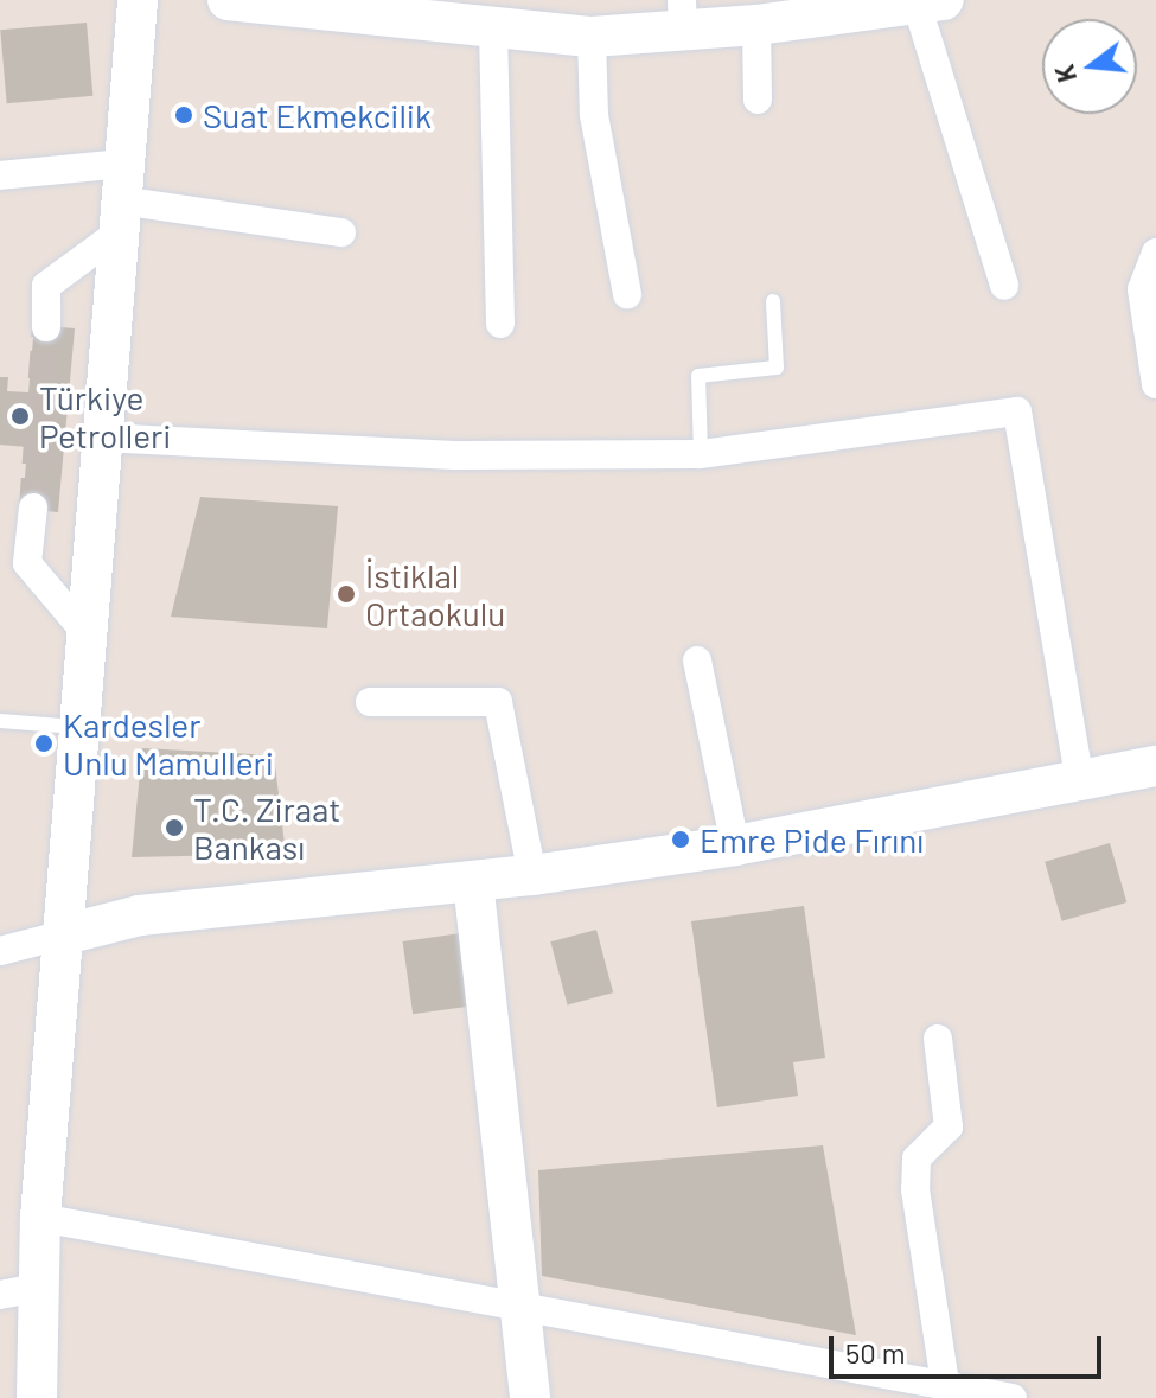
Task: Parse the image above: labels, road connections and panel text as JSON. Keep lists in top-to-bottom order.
{
  "places": [
    "Suat Ekmekcilik",
    "Türkiye Petrolleri",
    "İstiklal Ortaokulu",
    "Kardesler Unlu Mamulleri",
    "T.C. Ziraat Bankası",
    "Emre Pide Fırını"
  ],
  "scale_bar": "50 m",
  "north": "left"
}
